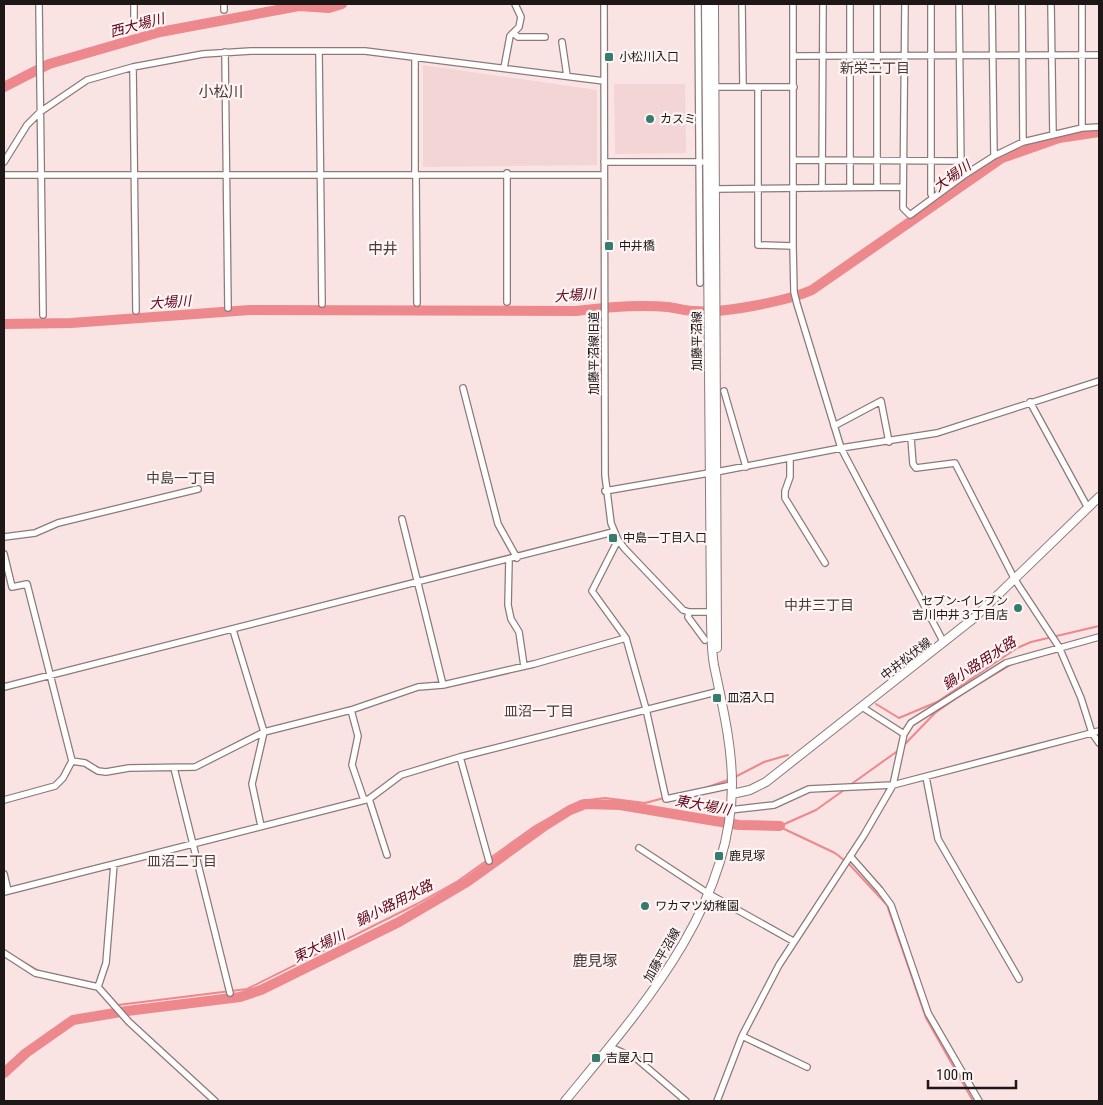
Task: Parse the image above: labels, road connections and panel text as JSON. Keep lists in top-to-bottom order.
{
  "streets": {
    "main road": ["加藤平沼線", "中井松伏線"],
    "street": ["加藤平沼線旧道"]
  },
  "crossings": [
    ["加藤平沼線", "中井松伏線"]
  ],
  "districts": [
    "新栄二丁目",
    "小松川",
    "中井",
    "中島一丁目",
    "中井三丁目",
    "皿沼一丁目",
    "皿沼二丁目",
    "鹿見塚"
  ],
  "water": [
    "西大場川",
    "大場川",
    "鍋小路用水路",
    "東大場川"
  ],
  "places": {
    "transit": [
      "小松川入口",
      "中井橋",
      "中島一丁目入口",
      "皿沼入口",
      "鹿見塚",
      "吉屋入口"
    ],
    "other": ["カスミ", "セブン-イレブン 吉川中井３丁目店", "ワカマツ幼稚園"]
  },
  "scale_bar": "100 m"
}
